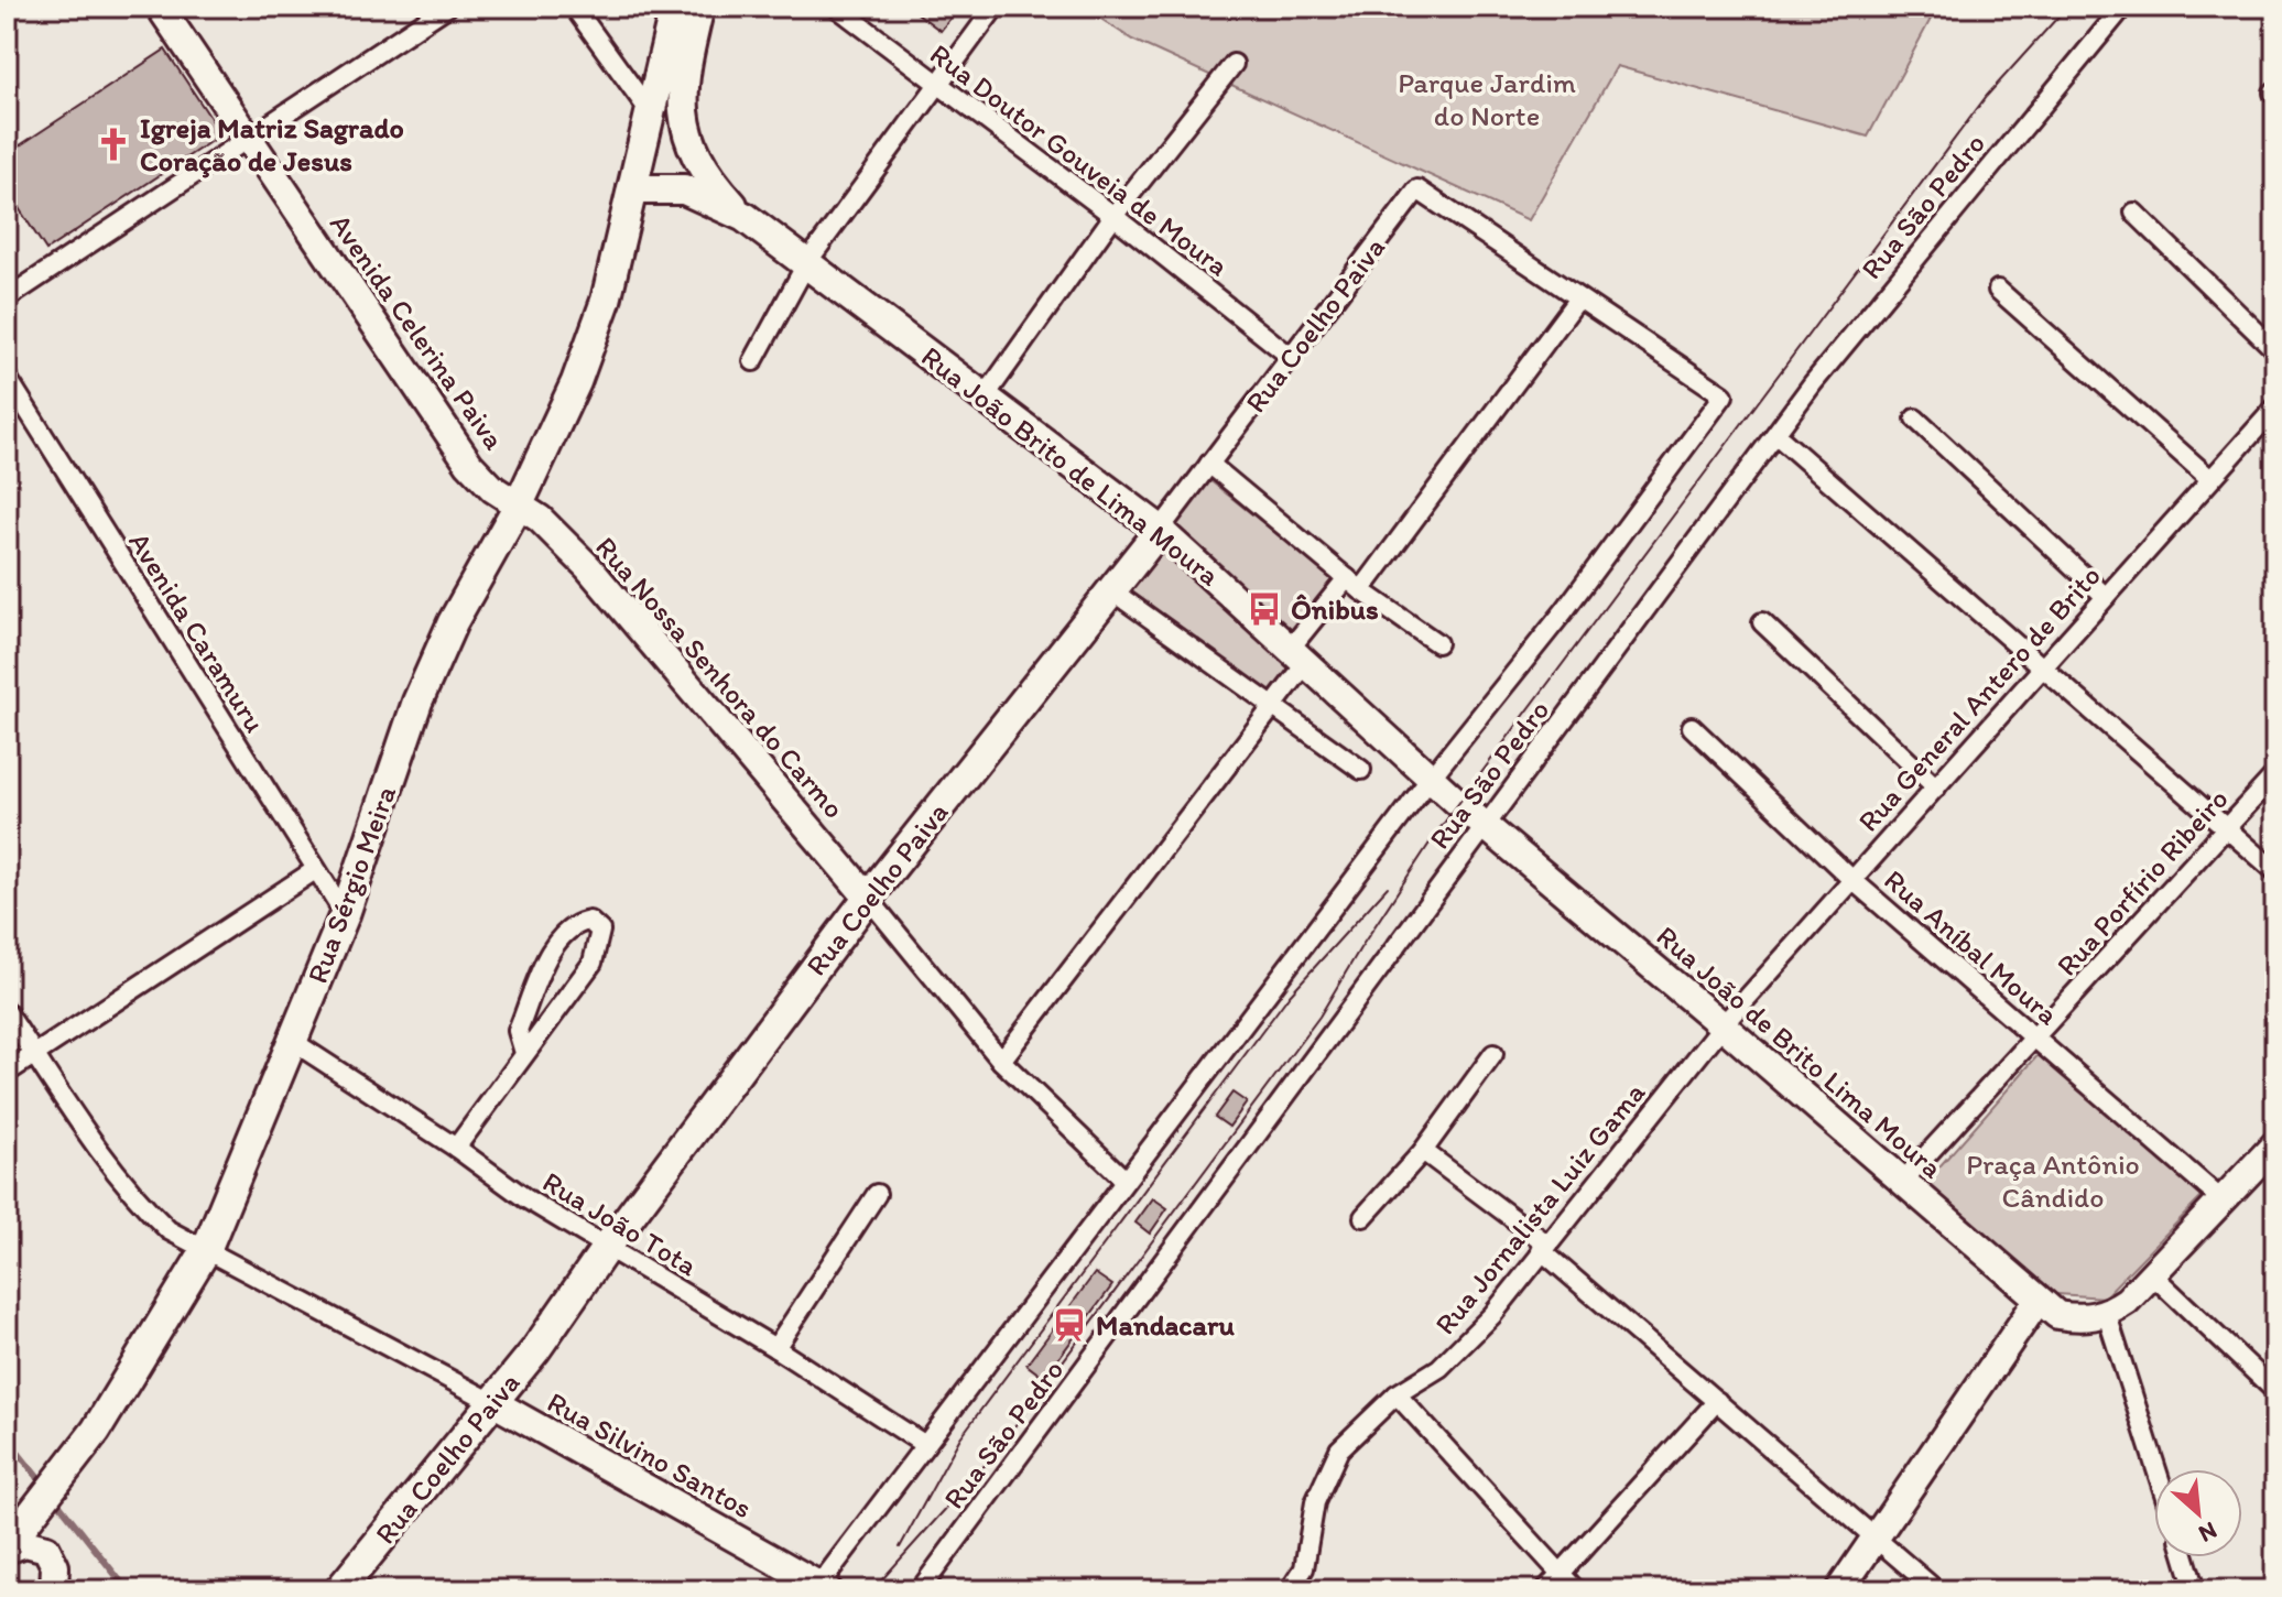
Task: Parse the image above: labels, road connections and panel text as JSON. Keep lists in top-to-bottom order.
{
  "streets": {
    "main road": ["Rua Coelho Paiva", "Rua João Brito de Lima Moura", "Rua Sérgio Meira"],
    "street": [
      "Rua Doutor Gouveia de Moura",
      "Rua São Pedro",
      "Avenida Celerina Paiva",
      "Avenida Caramuru",
      "Rua Nossa Senhora do Carmo",
      "Rua General Antero de Brito",
      "Rua Porfírio Ribeiro",
      "Rua Aníbal Moura",
      "Rua João de Brito Lima Moura",
      "Rua Jornalista Luiz Gama",
      "Rua João Tota",
      "Rua Silvino Santos"
    ]
  },
  "crossings": [
    ["Rua Doutor Gouveia de Moura", "Rua Coelho Paiva"],
    ["Rua São Pedro", "Rua Coelho Paiva"],
    ["Rua São Pedro", "Rua João Brito de Lima Moura"],
    ["Rua São Pedro", "Rua João de Brito Lima Moura"],
    ["Rua São Pedro", "Rua João Tota"],
    ["Rua São Pedro", "Rua Silvino Santos"],
    ["Rua Coelho Paiva", "Rua João Brito de Lima Moura"],
    ["Rua Coelho Paiva", "Rua Nossa Senhora do Carmo"],
    ["Rua Coelho Paiva", "Rua João Tota"],
    ["Rua Coelho Paiva", "Rua Silvino Santos"],
    ["Avenida Celerina Paiva", "Rua Nossa Senhora do Carmo"],
    ["Avenida Celerina Paiva", "Rua Sérgio Meira"],
    ["Rua João Brito de Lima Moura", "Rua João de Brito Lima Moura"],
    ["Avenida Caramuru", "Rua Sérgio Meira"],
    ["Rua Nossa Senhora do Carmo", "Rua Sérgio Meira"],
    ["Rua General Antero de Brito", "Rua Aníbal Moura"],
    ["Rua General Antero de Brito", "Rua João de Brito Lima Moura"],
    ["Rua General Antero de Brito", "Rua Jornalista Luiz Gama"],
    ["Rua Porfírio Ribeiro", "Rua Aníbal Moura"],
    ["Rua Porfírio Ribeiro", "Rua João de Brito Lima Moura"],
    ["Rua Sérgio Meira", "Rua João Tota"],
    ["Rua Sérgio Meira", "Rua Silvino Santos"],
    ["Rua João de Brito Lima Moura", "Rua Jornalista Luiz Gama"]
  ],
  "parks": ["Parque Jardim do Norte", "Praça Antônio Cândido"],
  "places": {
    "church": ["Igreja Matriz Sagrado Coração de Jesus"],
    "bus stop": ["Ônibus"],
    "station": ["Mandacaru"]
  },
  "north": "bottom right"
}
